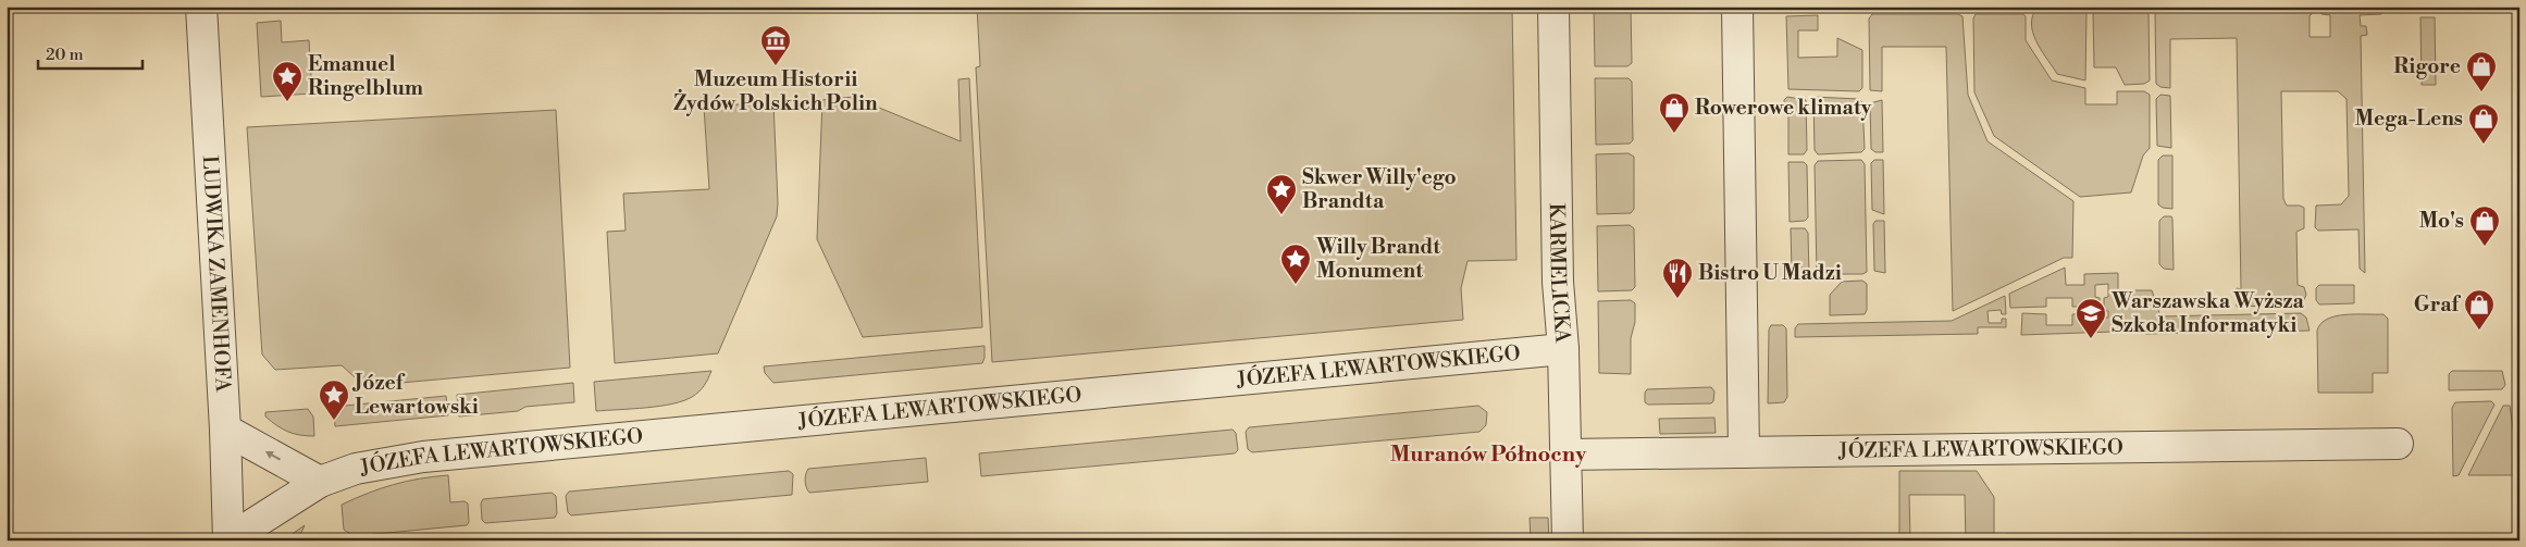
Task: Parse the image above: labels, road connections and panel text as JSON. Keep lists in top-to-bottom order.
{
  "streets": {
    "street": ["LUDWIKA ZAMENHOFA", "KARMELICKA", "JÓZEFA LEWARTOWSKIEGO"]
  },
  "crossings": [
    ["LUDWIKA ZAMENHOFA", "JÓZEFA LEWARTOWSKIEGO"],
    ["KARMELICKA", "JÓZEFA LEWARTOWSKIEGO"]
  ],
  "districts": ["Muranów Północny"],
  "places": {
    "museum": ["Muzeum Historii Żydów Polskich Polin"],
    "shop": [
      "Rigore",
      "Rowerowe klimaty",
      "Mega-Lens",
      "Mo's",
      "Graf"
    ],
    "place": [
      "Emanuel Ringelblum",
      "Skwer Willy'ego Brandta",
      "Willy Brandt Monument",
      "Józef Lewartowski"
    ],
    "restaurant": ["Bistro U Madzi"],
    "school or university": ["Warszawska Wyższa Szkoła Informatyki"]
  },
  "scale_bar": "20 m"
}
